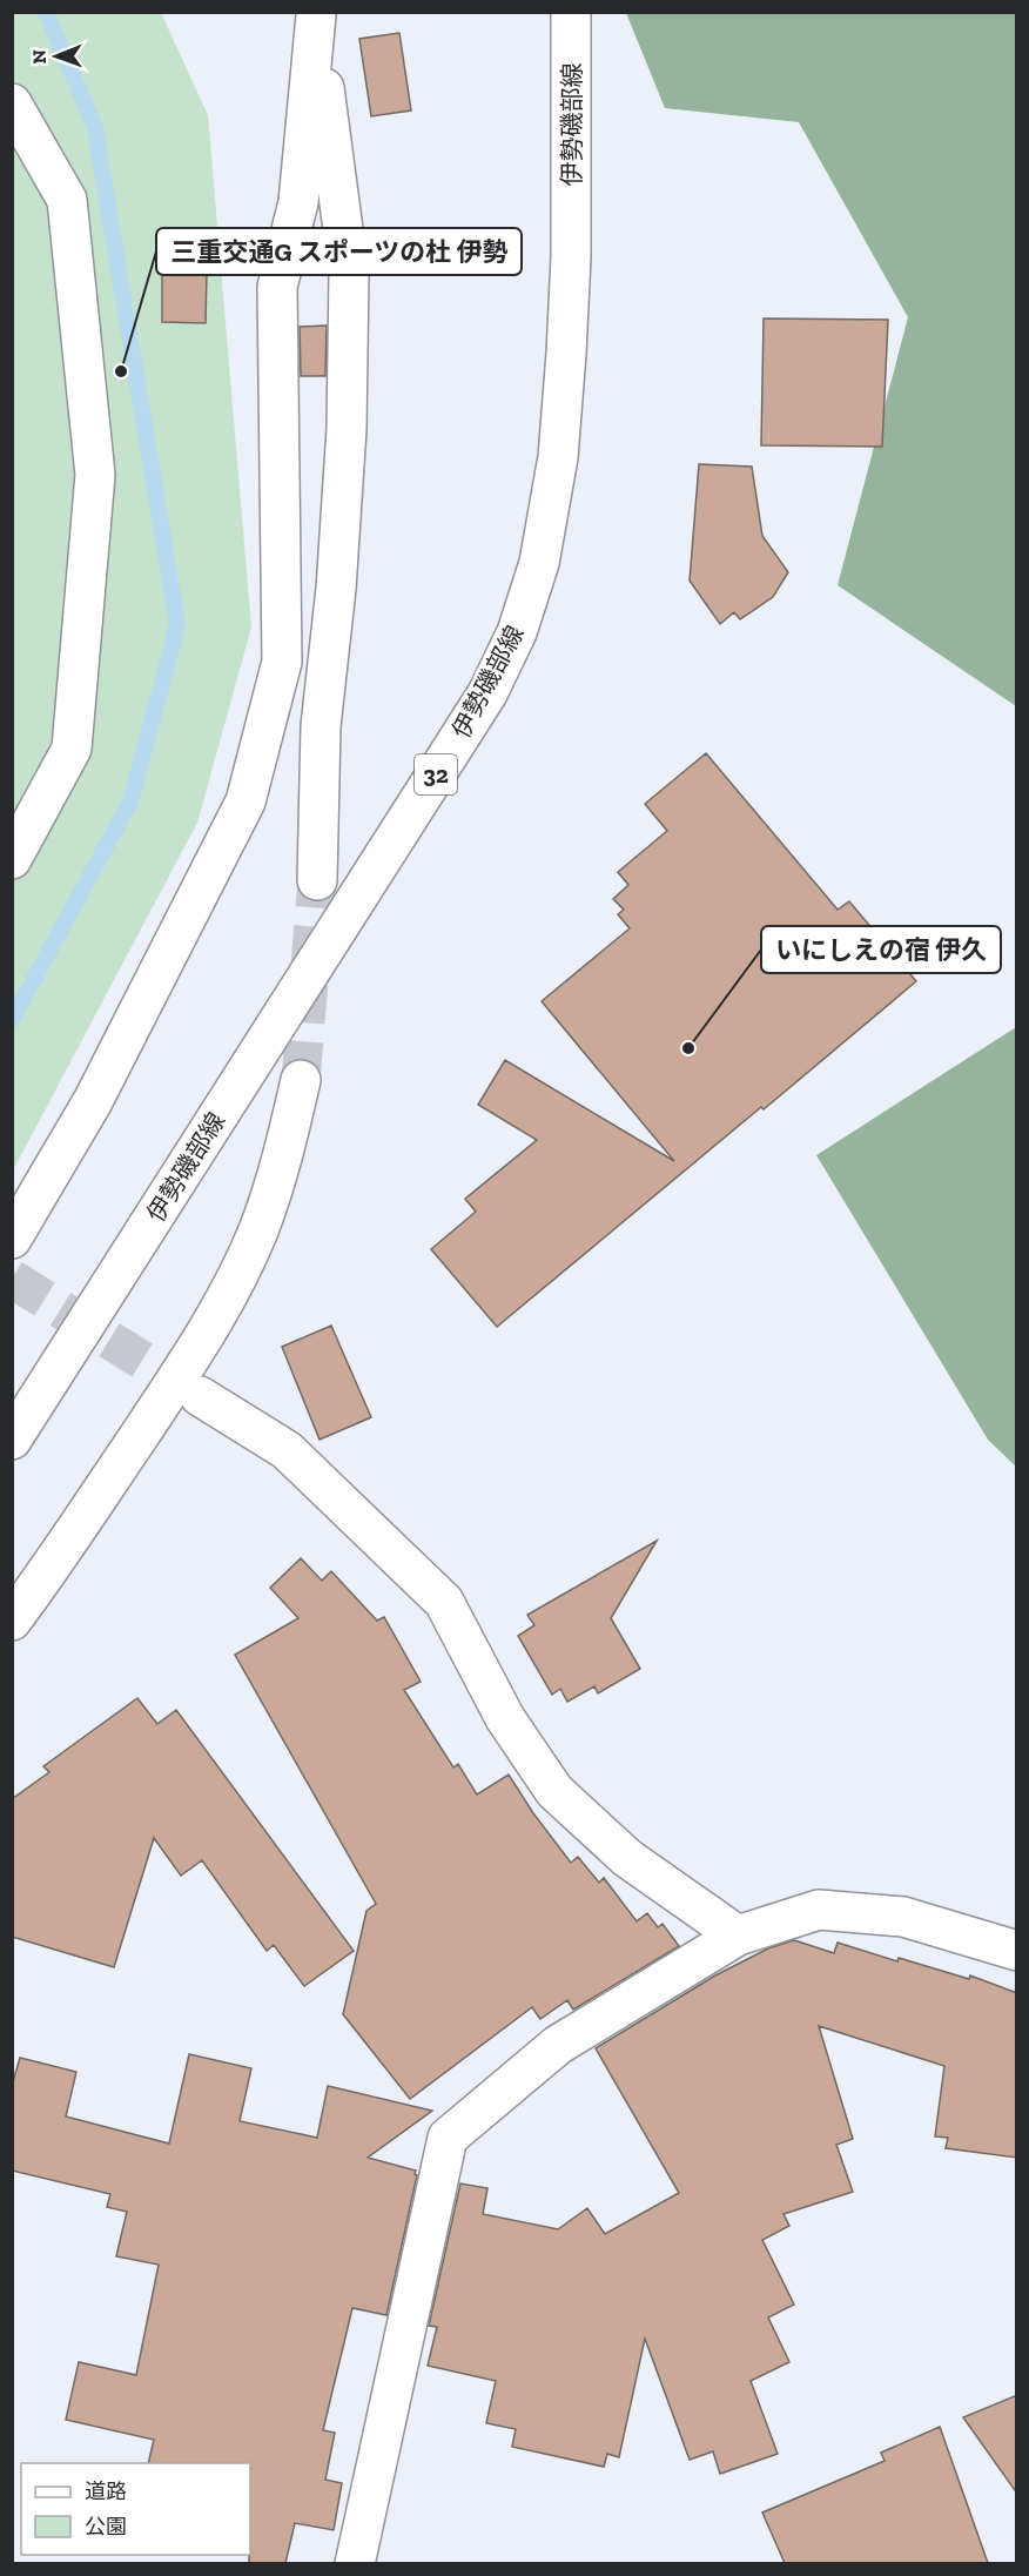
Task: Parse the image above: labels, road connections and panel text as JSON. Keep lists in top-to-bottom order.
{
  "streets": {
    "street": ["伊勢磯部線", "32"]
  },
  "places": ["三重交通G スポーツの杜 伊勢", "いにしえの宿 伊久"],
  "legend": ["道路", "公園"],
  "north": "left"
}
